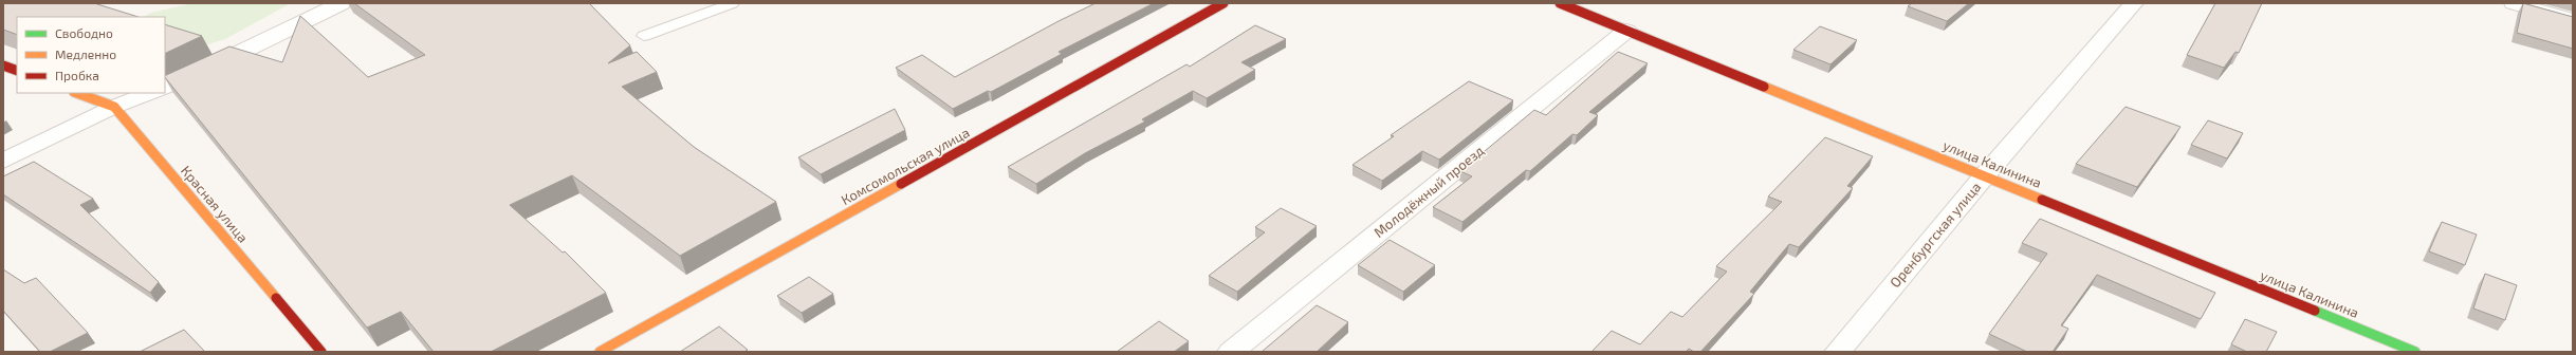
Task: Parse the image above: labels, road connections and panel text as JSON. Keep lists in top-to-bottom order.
{
  "streets": {
    "street": [
      "улица Калинина",
      "Комсомольская улица",
      "Молодёжный проезд",
      "Красная улица",
      "Оренбургская улица"
    ]
  },
  "crossings": [
    ["улица Калинина", "Молодёжный проезд"],
    ["улица Калинина", "Оренбургская улица"]
  ],
  "legend": ["Свободно", "Медленно", "Пробка"]
}
